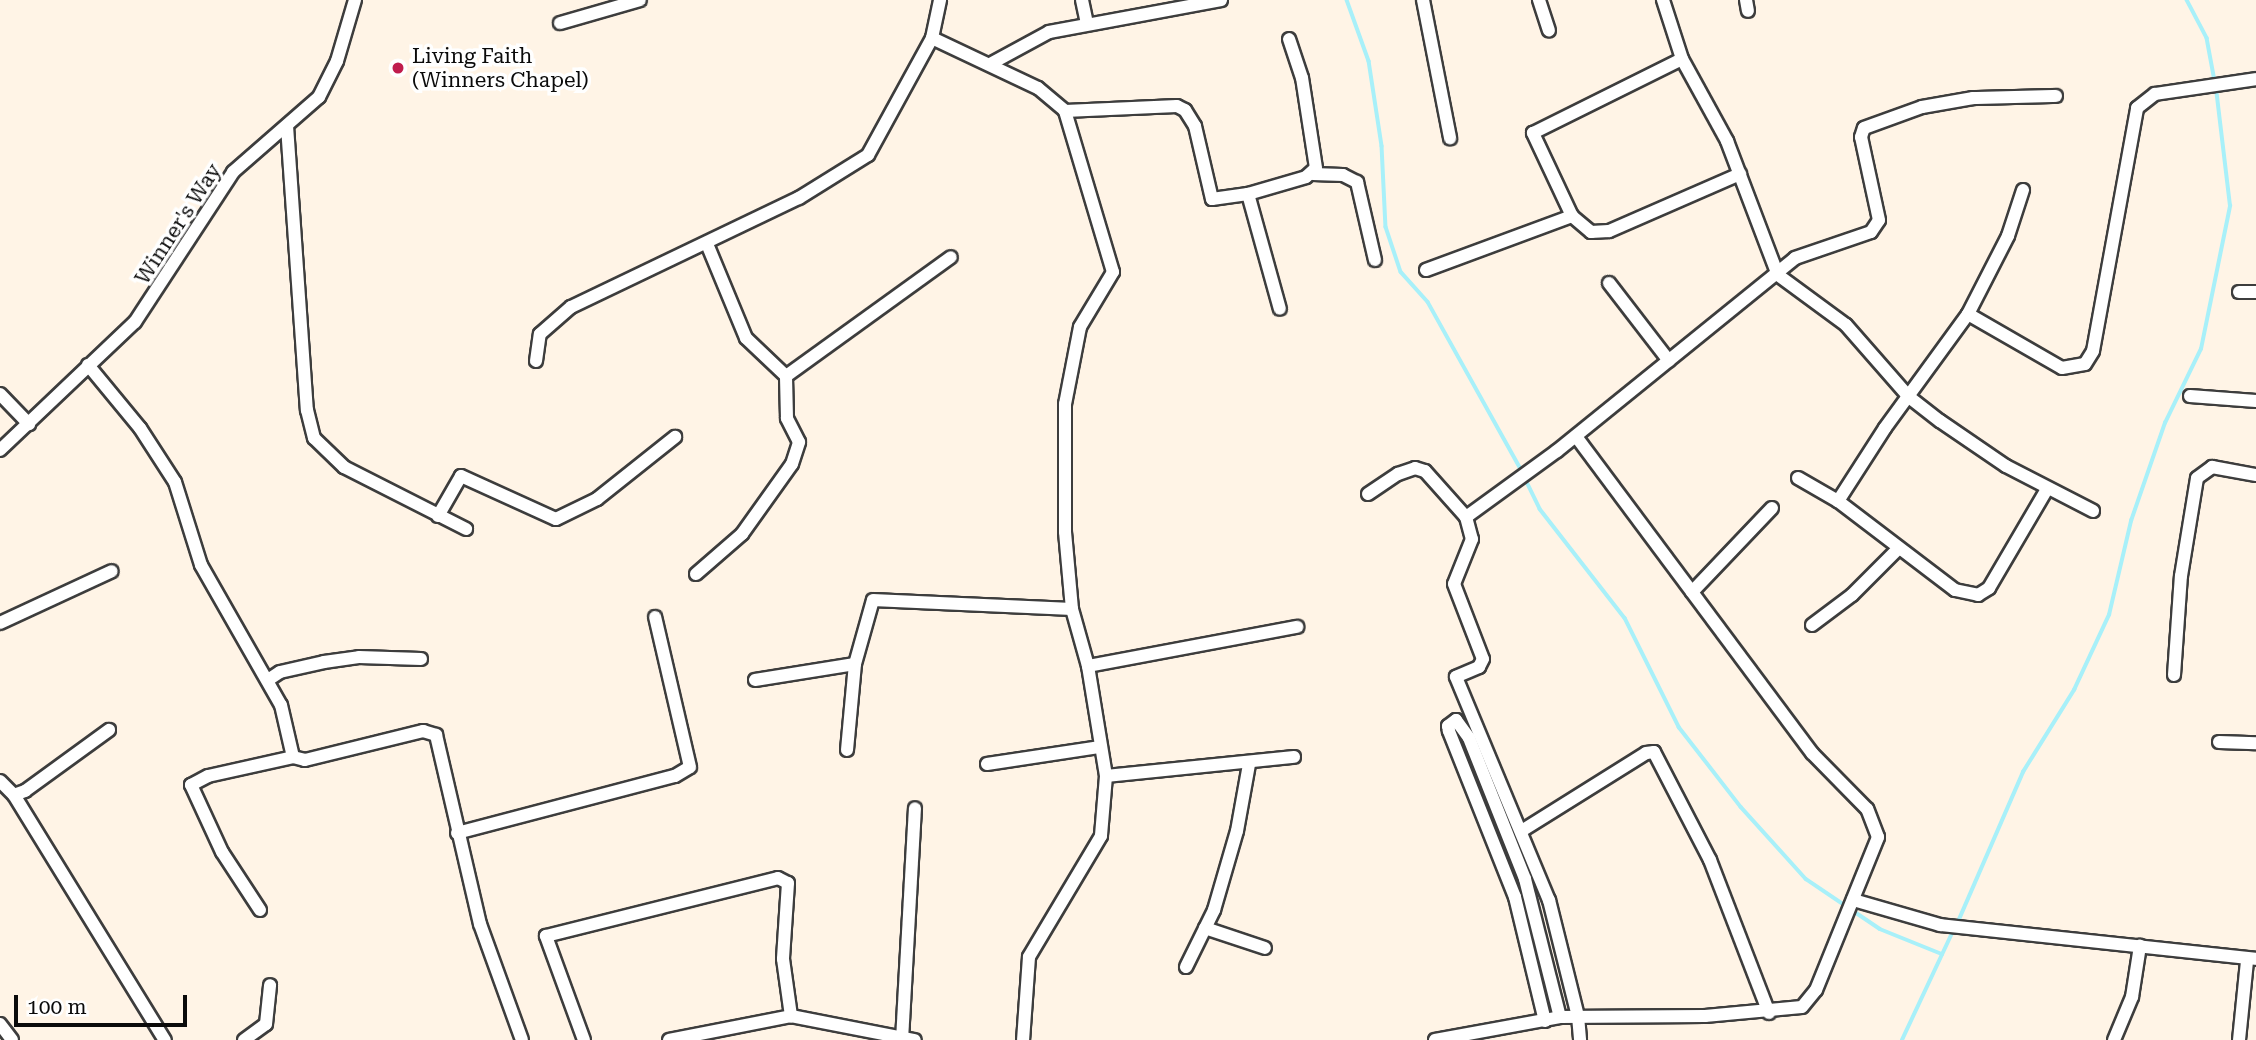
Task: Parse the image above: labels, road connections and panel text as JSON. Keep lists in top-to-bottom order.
{
  "streets": {
    "street": ["Winner's Way"]
  },
  "places": ["Living Faith (Winners Chapel)"],
  "scale_bar": "100 m"
}
